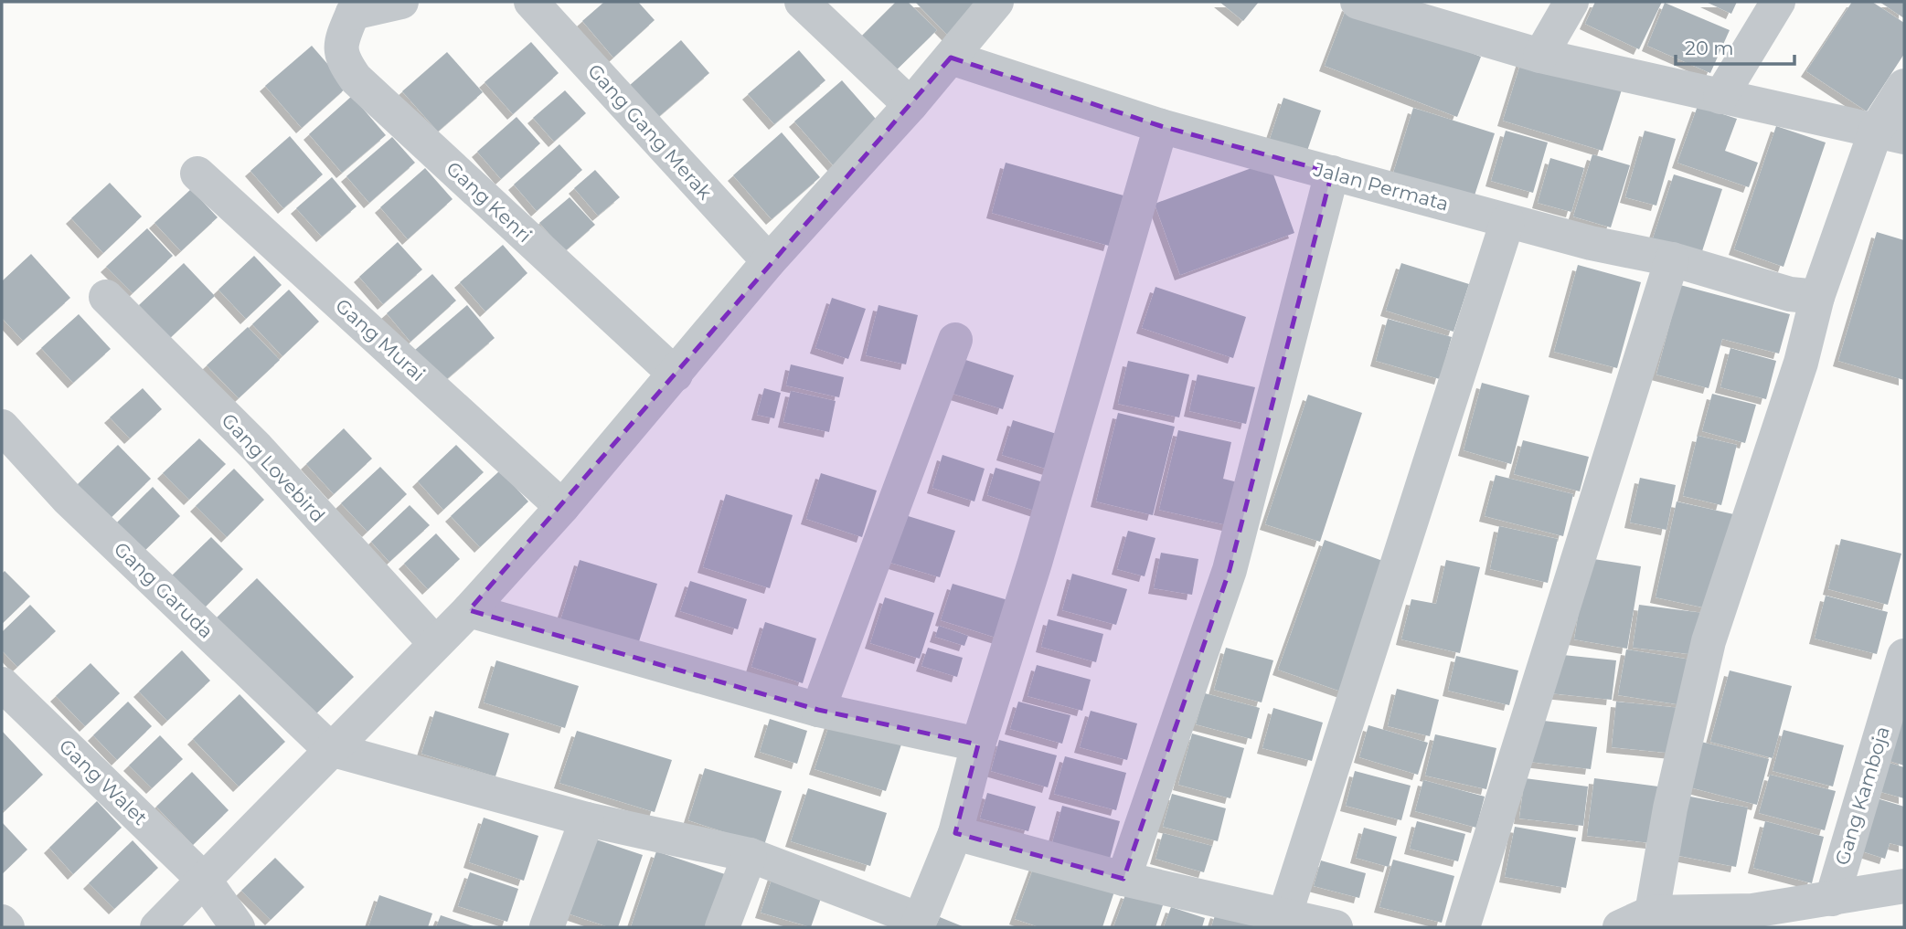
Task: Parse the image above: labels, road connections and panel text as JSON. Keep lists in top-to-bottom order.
{
  "streets": {
    "street": [
      "Gang Gang Merak",
      "Jalan Permata",
      "Gang Kenri",
      "Gang Murai",
      "Gang Lovebird",
      "Gang Garuda",
      "Gang Walet",
      "Gang Kamboja"
    ]
  },
  "scale_bar": "20 m"
}
